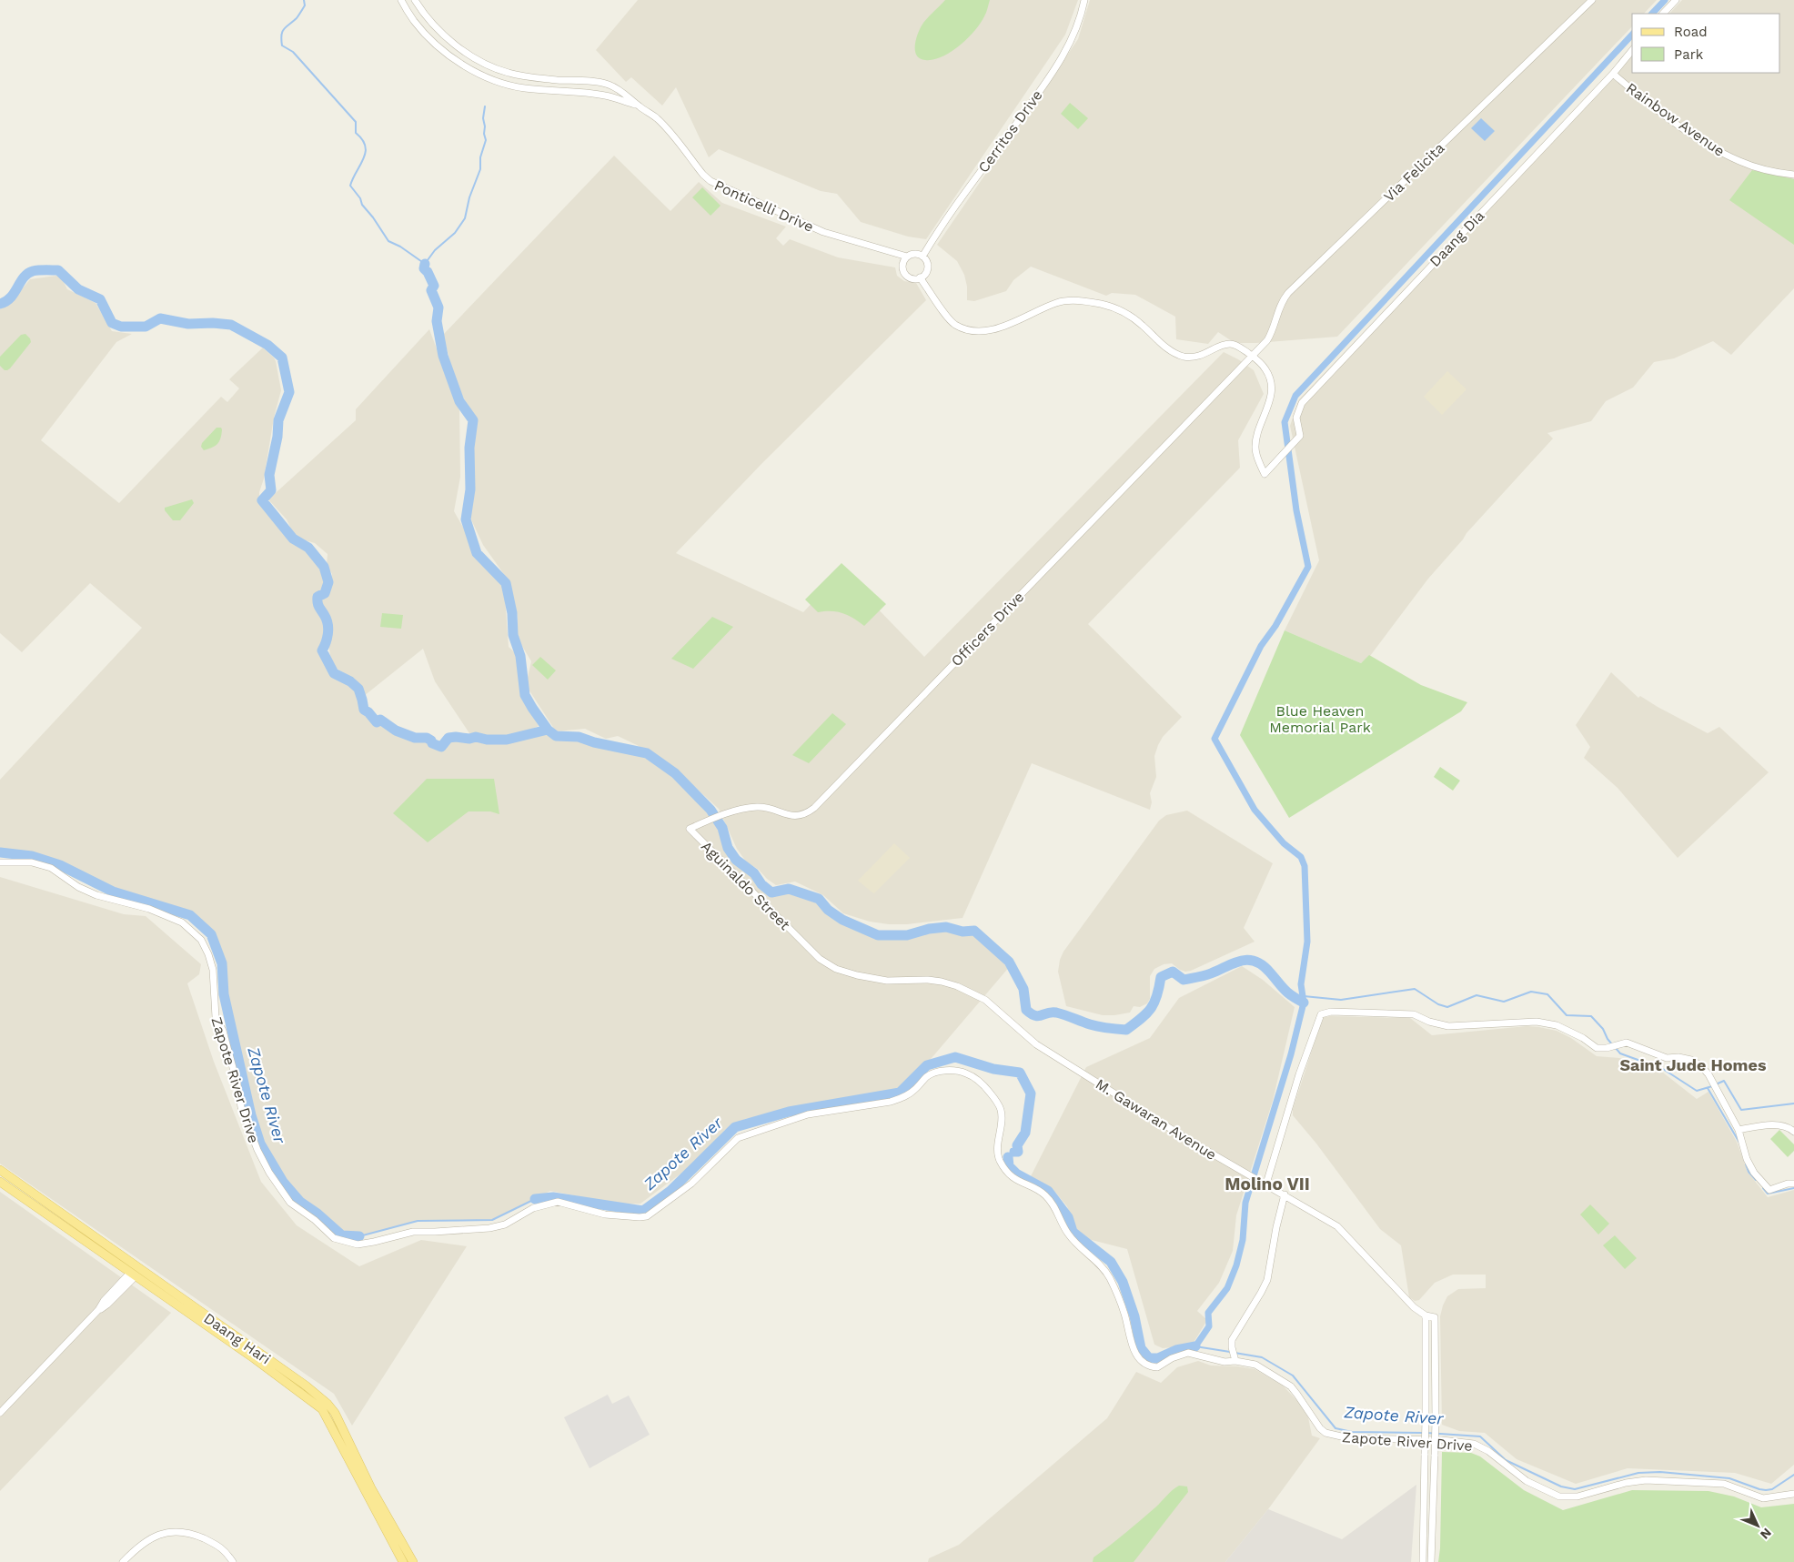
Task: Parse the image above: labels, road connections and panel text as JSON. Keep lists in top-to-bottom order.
{
  "streets": {
    "main road": ["Daang Hari"],
    "street": [
      "Rainbow Avenue",
      "Cerritos Drive",
      "Via Felicita",
      "Ponticelli Drive",
      "Daang Dia",
      "Officers Drive",
      "Aguinaldo Street",
      "Zapote River Drive",
      "M. Gawaran Avenue"
    ]
  },
  "crossings": [
    ["Rainbow Avenue", "Daang Dia"],
    ["Cerritos Drive", "Ponticelli Drive"],
    ["Via Felicita", "Daang Dia"],
    ["Via Felicita", "Officers Drive"],
    ["Daang Dia", "Officers Drive"],
    ["Officers Drive", "Aguinaldo Street"],
    ["Aguinaldo Street", "M. Gawaran Avenue"]
  ],
  "districts": ["Saint Jude Homes", "Molino VII"],
  "water": ["Zapote River"],
  "parks": ["Blue Heaven Memorial Park"],
  "legend": ["Road", "Park"],
  "north": "bottom right"
}
